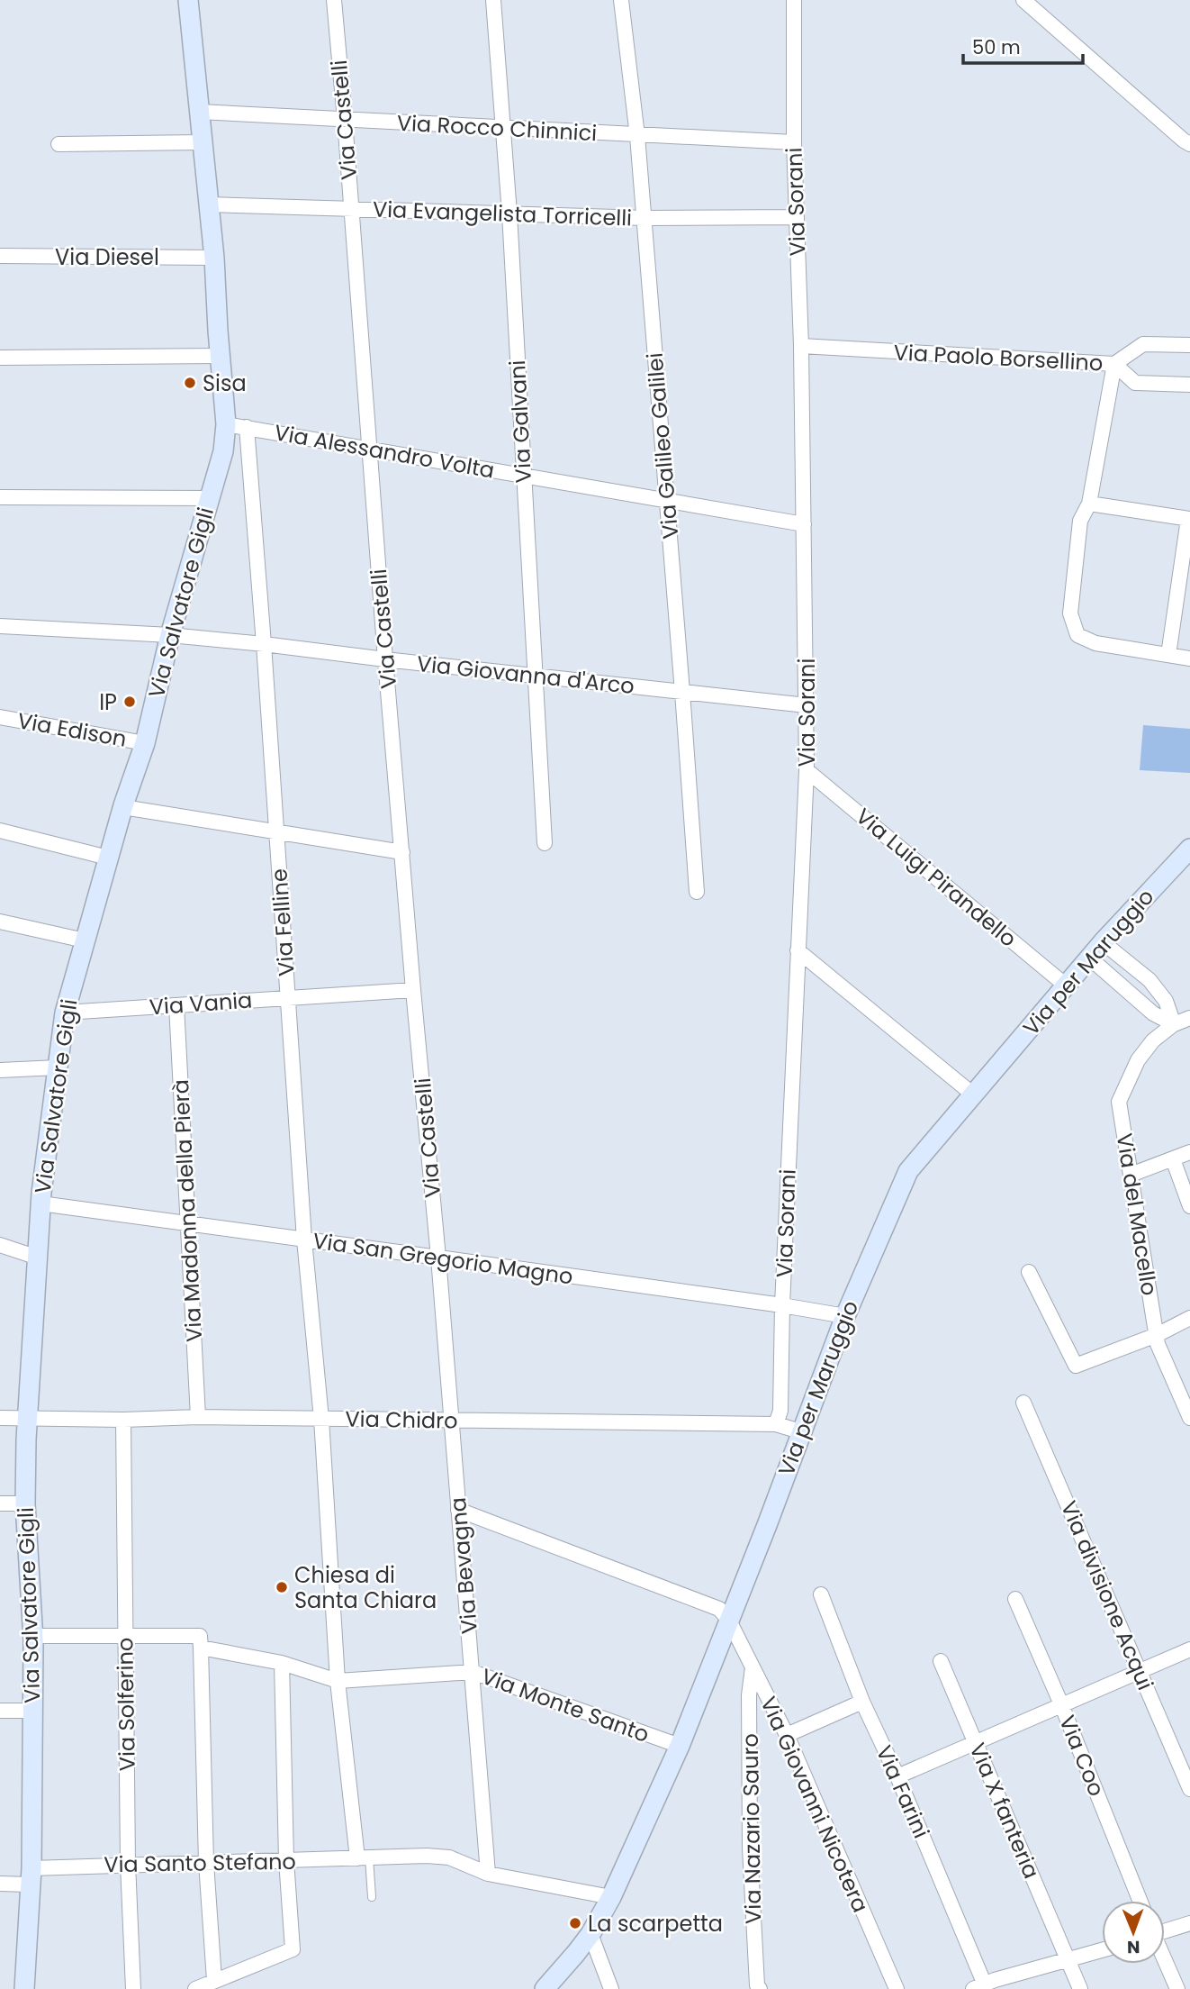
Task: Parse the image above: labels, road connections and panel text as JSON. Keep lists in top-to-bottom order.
{
  "streets": {
    "street": [
      "Via Castelli",
      "Via Rocco Chinnici",
      "Via Sorani",
      "Via Evangelista Torricelli",
      "Via Diesel",
      "Via Paolo Borsellino",
      "Via Galvani",
      "Via Galileo Galilei",
      "Via Alessandro Volta",
      "Via Salvatore Gigli",
      "Via Giovanna d'Arco",
      "Via Edison",
      "Via Luigi Pirandello",
      "Via Felline",
      "Via per Maruggio",
      "Via Vania",
      "Via Madonna della Pierà",
      "Via del Macello",
      "Via San Gregorio Magno",
      "Via Chidro",
      "Via Bevagna",
      "Via divisione Acqui",
      "Via Solferino",
      "Via Monte Santo",
      "Via Coo",
      "Via Farini",
      "Via Giovanni Nicotera",
      "Via X fanteria",
      "Via Nazario Sauro",
      "Via Santo Stefano"
    ]
  },
  "crossings": [
    ["Via Castelli", "Via Rocco Chinnici"],
    ["Via Castelli", "Via Evangelista Torricelli"],
    ["Via Castelli", "Via Alessandro Volta"],
    ["Via Castelli", "Via Giovanna d'Arco"],
    ["Via Castelli", "Via Vania"],
    ["Via Castelli", "Via San Gregorio Magno"],
    ["Via Castelli", "Via Bevagna"],
    ["Via Rocco Chinnici", "Via Sorani"],
    ["Via Rocco Chinnici", "Via Galvani"],
    ["Via Rocco Chinnici", "Via Galileo Galilei"],
    ["Via Rocco Chinnici", "Via Salvatore Gigli"],
    ["Via Sorani", "Via Evangelista Torricelli"],
    ["Via Sorani", "Via Paolo Borsellino"],
    ["Via Sorani", "Via Alessandro Volta"],
    ["Via Sorani", "Via Giovanna d'Arco"],
    ["Via Sorani", "Via Luigi Pirandello"],
    ["Via Sorani", "Via San Gregorio Magno"],
    ["Via Sorani", "Via Chidro"],
    ["Via Evangelista Torricelli", "Via Galvani"],
    ["Via Evangelista Torricelli", "Via Galileo Galilei"],
    ["Via Evangelista Torricelli", "Via Salvatore Gigli"],
    ["Via Diesel", "Via Salvatore Gigli"],
    ["Via Galvani", "Via Alessandro Volta"],
    ["Via Galvani", "Via Giovanna d'Arco"],
    ["Via Galileo Galilei", "Via Alessandro Volta"],
    ["Via Galileo Galilei", "Via Giovanna d'Arco"],
    ["Via Alessandro Volta", "Via Salvatore Gigli"],
    ["Via Alessandro Volta", "Via Felline"],
    ["Via Salvatore Gigli", "Via Giovanna d'Arco"],
    ["Via Salvatore Gigli", "Via Edison"],
    ["Via Salvatore Gigli", "Via Vania"],
    ["Via Salvatore Gigli", "Via San Gregorio Magno"],
    ["Via Salvatore Gigli", "Via Chidro"],
    ["Via Salvatore Gigli", "Via Santo Stefano"],
    ["Via Giovanna d'Arco", "Via Felline"],
    ["Via Luigi Pirandello", "Via per Maruggio"],
    ["Via Felline", "Via Vania"],
    ["Via Felline", "Via San Gregorio Magno"],
    ["Via Felline", "Via Chidro"],
    ["Via Felline", "Via Monte Santo"],
    ["Via Felline", "Via Santo Stefano"],
    ["Via per Maruggio", "Via San Gregorio Magno"],
    ["Via per Maruggio", "Via Chidro"],
    ["Via per Maruggio", "Via Monte Santo"],
    ["Via per Maruggio", "Via Giovanni Nicotera"],
    ["Via per Maruggio", "Via Santo Stefano"],
    ["Via Vania", "Via Madonna della Pierà"],
    ["Via Madonna della Pierà", "Via San Gregorio Magno"],
    ["Via Madonna della Pierà", "Via Chidro"],
    ["Via San Gregorio Magno", "Via Bevagna"],
    ["Via Chidro", "Via Bevagna"],
    ["Via Chidro", "Via Solferino"],
    ["Via Bevagna", "Via Monte Santo"],
    ["Via Bevagna", "Via Santo Stefano"],
    ["Via Solferino", "Via Santo Stefano"],
    ["Via Giovanni Nicotera", "Via Nazario Sauro"]
  ],
  "places": [
    "Sisa",
    "IP",
    "Chiesa di Santa Chiara",
    "La scarpetta"
  ],
  "scale_bar": "50 m",
  "north": "bottom"
}
